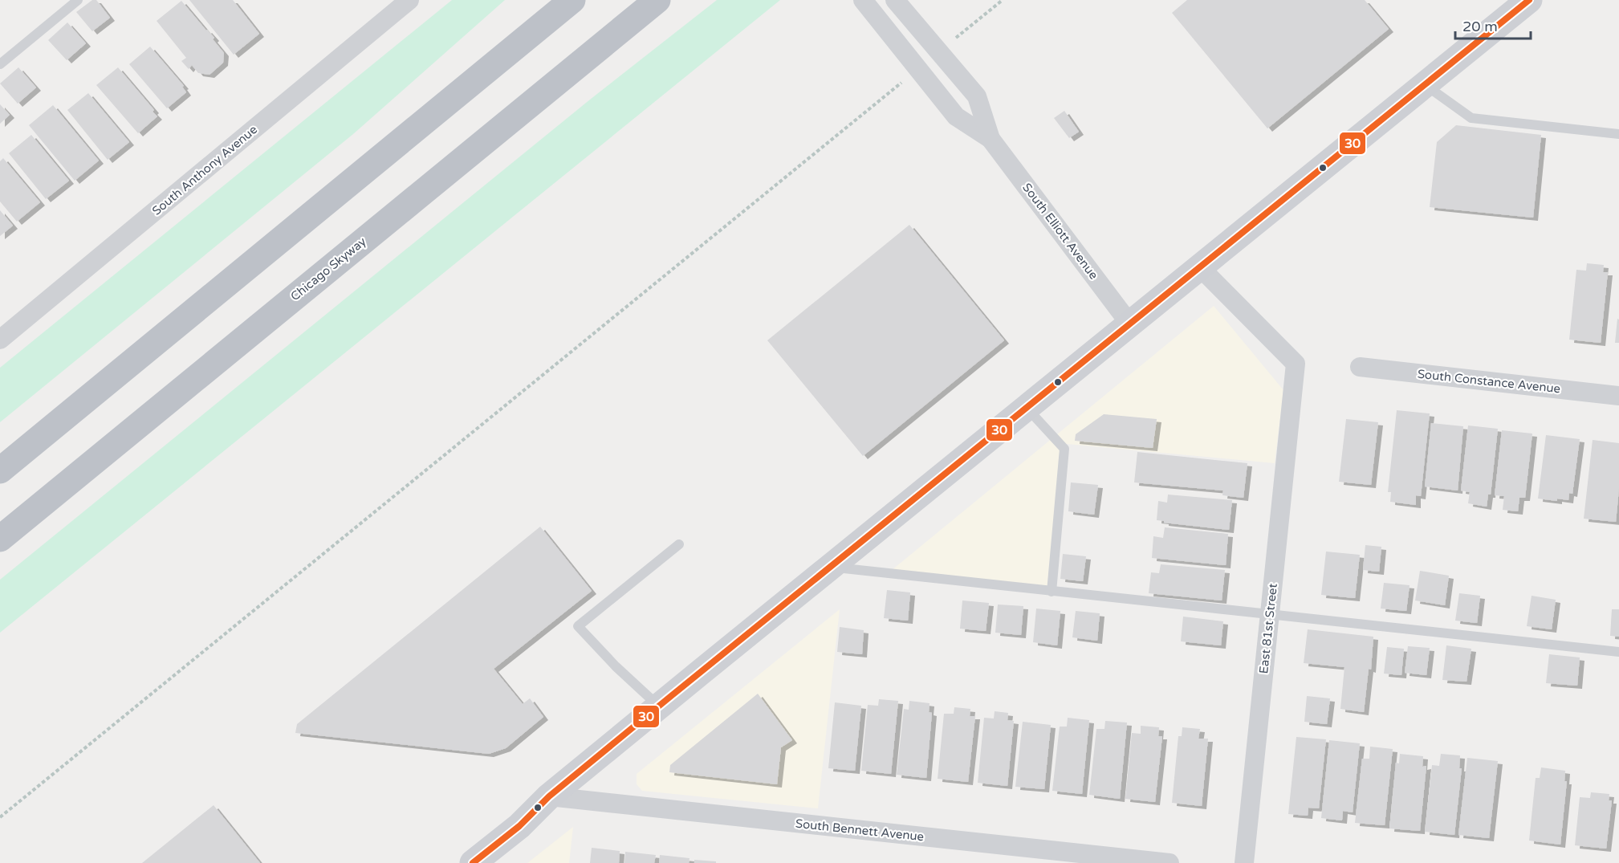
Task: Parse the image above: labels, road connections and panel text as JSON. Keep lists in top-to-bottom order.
{
  "streets": {
    "highway": ["Chicago Skyway"],
    "street": [
      "South Anthony Avenue",
      "South Elliott Avenue",
      "South Constance Avenue",
      "East 81st Street",
      "South Bennett Avenue"
    ]
  },
  "lines": ["transit line 30"],
  "scale_bar": "20 m"
}
